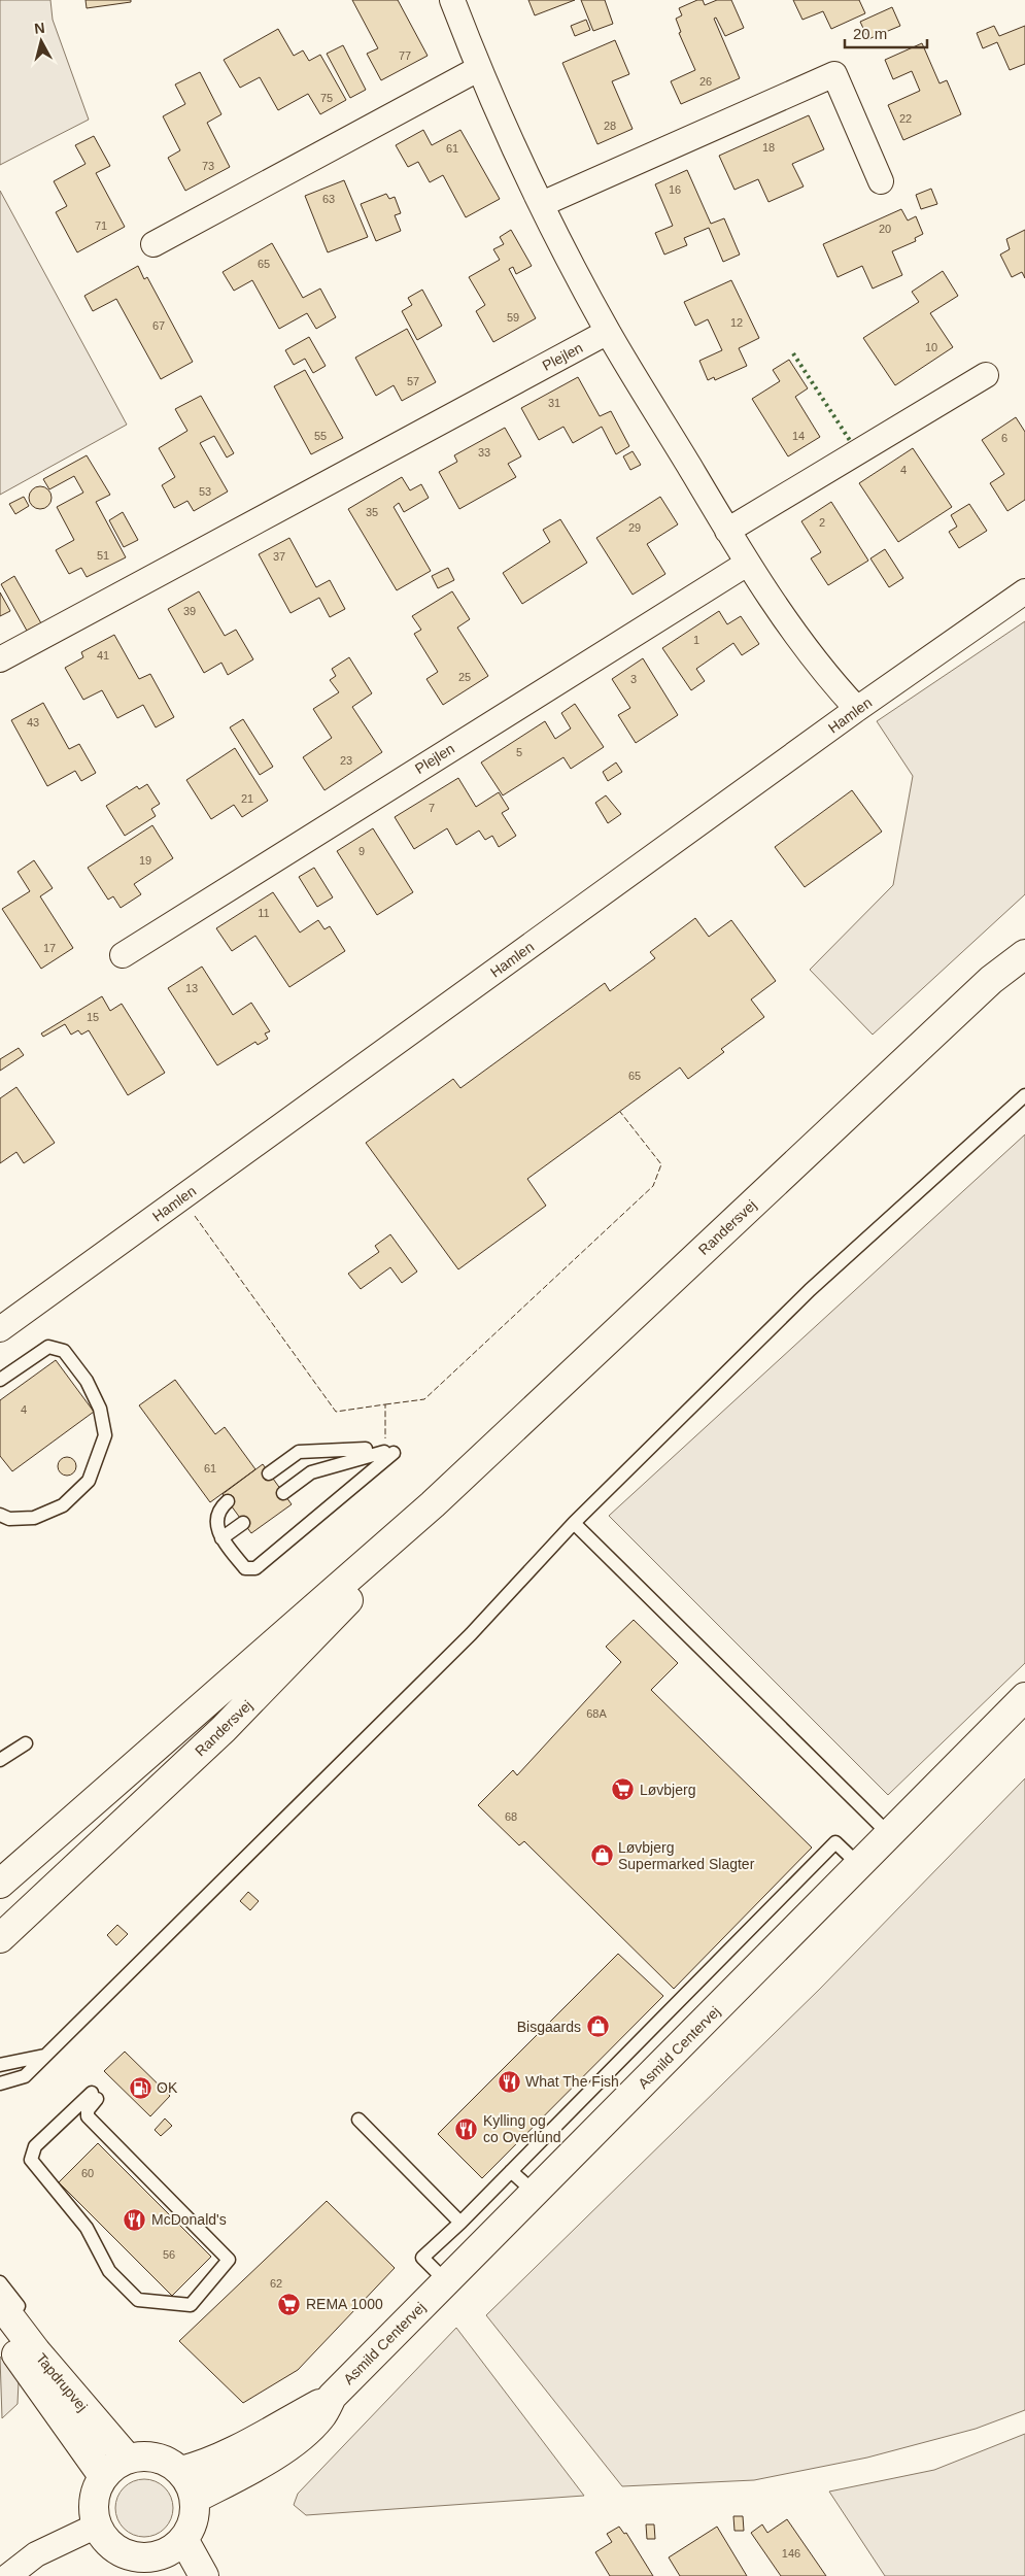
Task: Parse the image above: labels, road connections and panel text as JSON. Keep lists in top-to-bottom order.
{
  "streets": {
    "street": [
      "Plejlen",
      "Hamlen",
      "Randersvej",
      "Asmild Centervej",
      "Tapdrupvej"
    ]
  },
  "crossings": [
    ["Asmild Centervej", "Tapdrupvej"]
  ],
  "places": {
    "supermarket": ["Løvbjerg", "REMA 1000"],
    "shop": ["Løvbjerg Supermarked Slagter", "Bisgaards"],
    "restaurant": ["What The Fish", "Kylling og co Overlund", "McDonald's"],
    "fuel station": ["OK"]
  },
  "house_numbers": [
    "77",
    "26",
    "75",
    "22",
    "28",
    "18",
    "61",
    "73",
    "16",
    "63",
    "71",
    "20",
    "65",
    "59",
    "12",
    "67",
    "10",
    "57",
    "31",
    "55",
    "14",
    "6",
    "33",
    "4",
    "53",
    "35",
    "2",
    "29",
    "51",
    "37",
    "39",
    "1",
    "41",
    "25",
    "3",
    "43",
    "5",
    "23",
    "21",
    "7",
    "9",
    "19",
    "11",
    "17",
    "13",
    "15",
    "65",
    "4",
    "61",
    "68A",
    "68",
    "60",
    "56",
    "62",
    "146"
  ],
  "scale_bar": "20 m",
  "north": "top"
}
